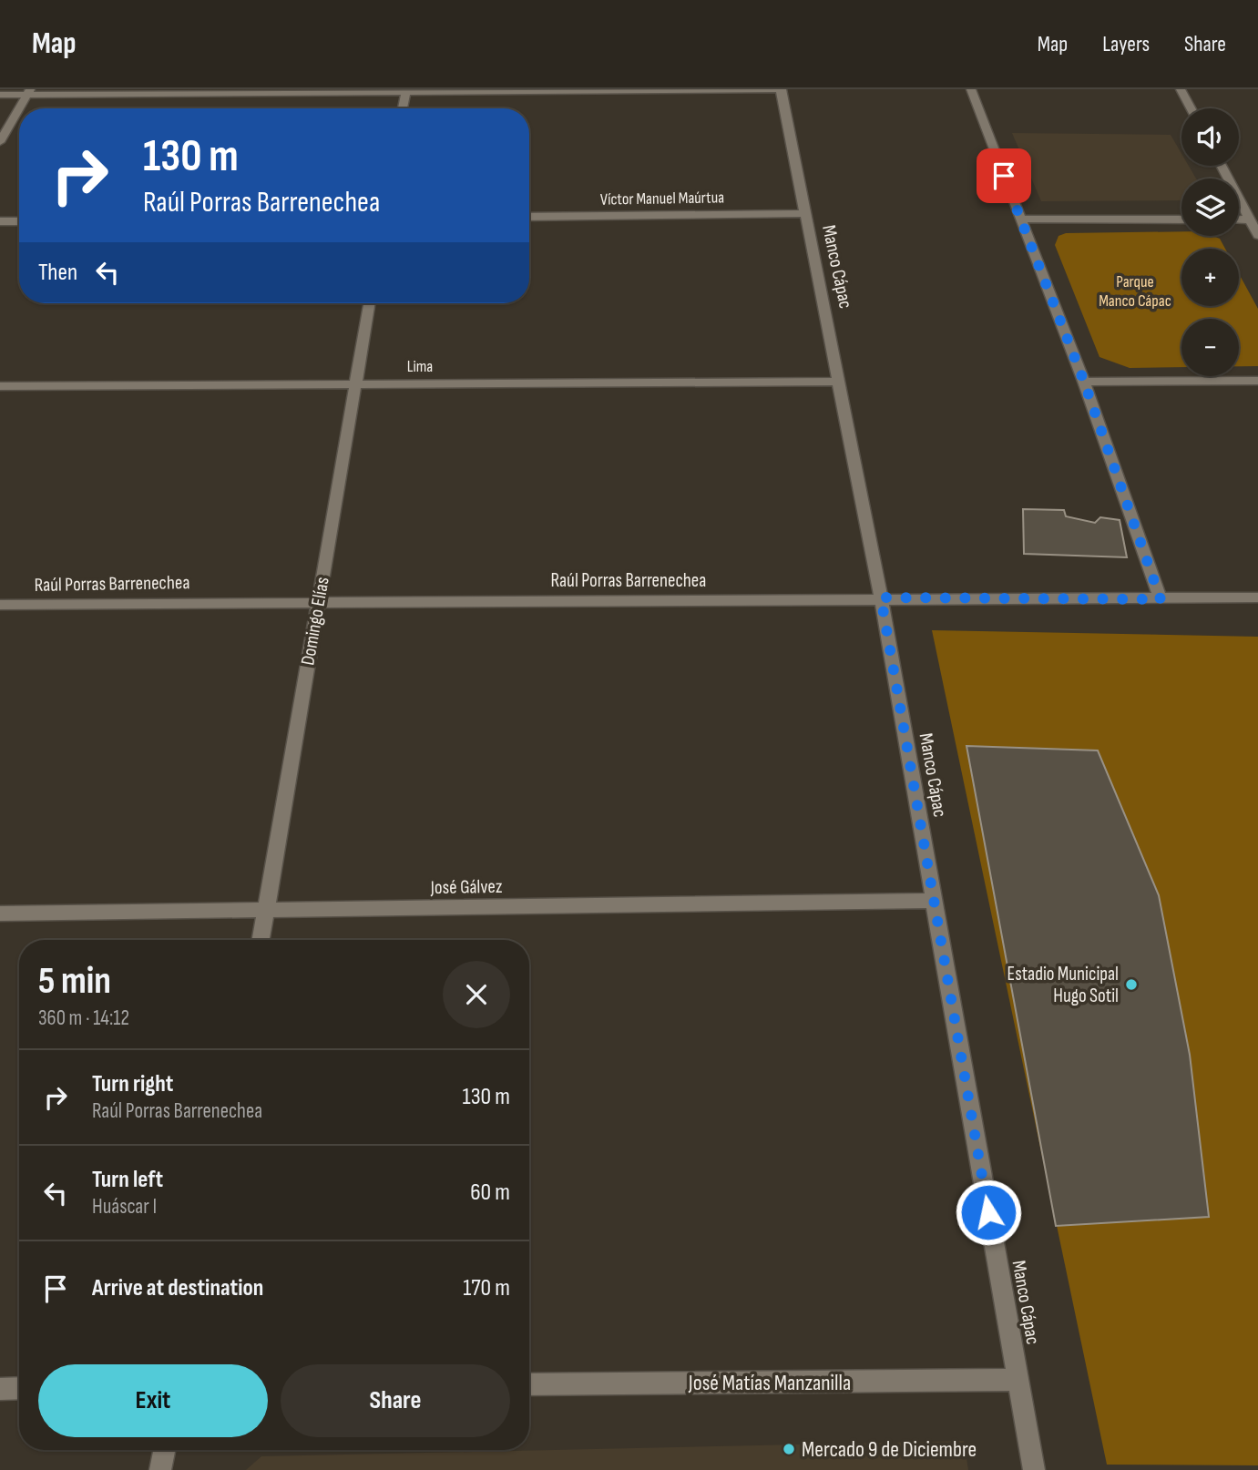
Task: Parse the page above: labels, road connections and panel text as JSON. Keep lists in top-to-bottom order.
{
  "streets": {
    "street": [
      "Víctor Manuel Maúrtua",
      "Manco Cápac",
      "Lima",
      "Raúl Porras Barrenechea",
      "Domingo Elías",
      "José Gálvez",
      "José Matías Manzanilla"
    ]
  },
  "crossings": [
    ["Víctor Manuel Maúrtua", "Manco Cápac"],
    ["Manco Cápac", "Lima"],
    ["Manco Cápac", "Raúl Porras Barrenechea"],
    ["Manco Cápac", "José Gálvez"],
    ["Manco Cápac", "José Matías Manzanilla"],
    ["Lima", "Domingo Elías"],
    ["Raúl Porras Barrenechea", "Domingo Elías"],
    ["Domingo Elías", "José Gálvez"]
  ],
  "parks": ["Parque Manco Cápac"],
  "places": ["Estadio Municipal Hugo Sotil", "Mercado 9 de Diciembre"],
  "page": {
    "header": "Map",
    "nav": ["Map", "Layers", "Share"],
    "map_buttons": ["+", "−"],
    "turn": ["130 m", "Raúl Porras Barrenechea"],
    "then": "Then",
    "heading": ["5 min", "360 m · 14:12"],
    "list": [
      {
        "name": "Turn right",
        "note": "Raúl Porras Barrenechea",
        "value": "130 m"
      },
      {
        "name": "Turn left",
        "note": "Huáscar I",
        "value": "60 m"
      },
      {
        "name": "Arrive at destination",
        "value": "170 m"
      }
    ],
    "buttons": ["Exit", "Share"]
  }
}
